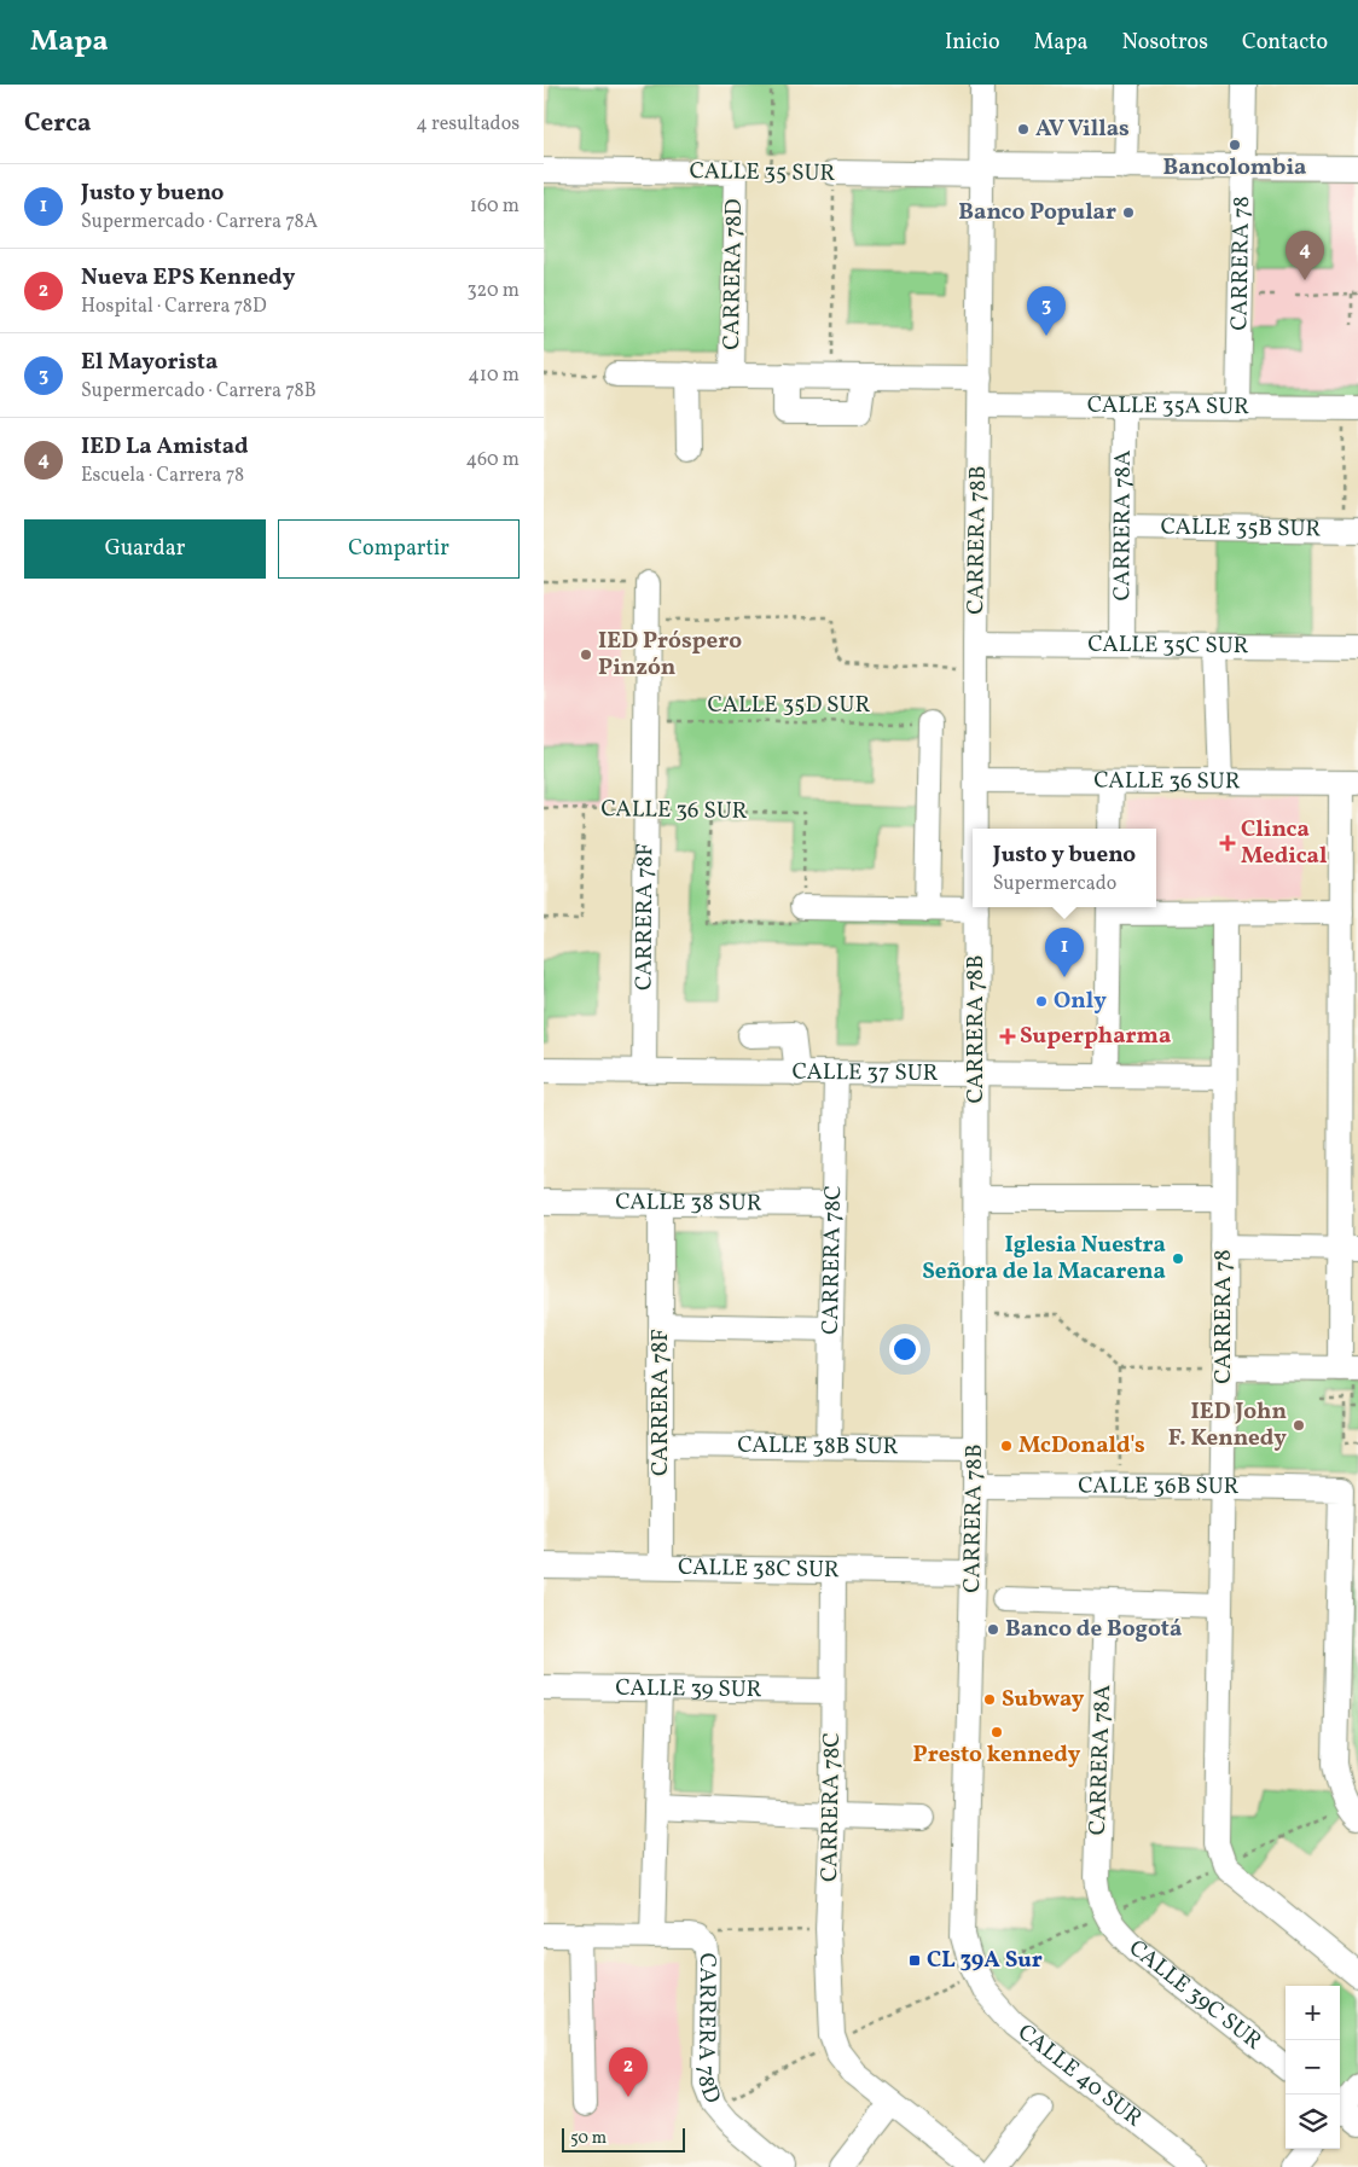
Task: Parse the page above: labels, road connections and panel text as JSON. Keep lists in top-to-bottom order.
{
  "streets": {
    "street": [
      "CALLE 35 SUR",
      "CARRERA 78",
      "CARRERA 78D",
      "CALLE 35A SUR",
      "CARRERA 78A",
      "CALLE 35B SUR",
      "CARRERA 78B",
      "CALLE 35C SUR",
      "CALLE 36 SUR",
      "CARRERA 78F",
      "CALLE 37 SUR",
      "CALLE 38 SUR",
      "CARRERA 78C",
      "CALLE 38B SUR",
      "CALLE 36B SUR",
      "CALLE 38C SUR",
      "CALLE 39 SUR",
      "CALLE 39C SUR",
      "CALLE 40 SUR"
    ],
    "path": ["CALLE 35D SUR"]
  },
  "crossings": [
    ["CALLE 35 SUR", "CARRERA 78"],
    ["CALLE 35 SUR", "CARRERA 78D"],
    ["CALLE 35 SUR", "CARRERA 78B"],
    ["CARRERA 78", "CALLE 35A SUR"],
    ["CARRERA 78", "CALLE 37 SUR"],
    ["CARRERA 78", "CALLE 36B SUR"],
    ["CALLE 35A SUR", "CARRERA 78A"],
    ["CALLE 35A SUR", "CARRERA 78B"],
    ["CARRERA 78A", "CALLE 35B SUR"],
    ["CARRERA 78A", "CALLE 35C SUR"],
    ["CARRERA 78A", "CALLE 39C SUR"],
    ["CARRERA 78B", "CALLE 35C SUR"],
    ["CARRERA 78B", "CALLE 36 SUR"],
    ["CARRERA 78B", "CALLE 37 SUR"],
    ["CARRERA 78B", "CALLE 38B SUR"],
    ["CARRERA 78B", "CALLE 36B SUR"],
    ["CARRERA 78B", "CALLE 38C SUR"],
    ["CARRERA 78B", "CALLE 40 SUR"],
    ["CALLE 35D SUR", "CARRERA 78F"],
    ["CALLE 36 SUR", "CARRERA 78F"],
    ["CARRERA 78F", "CALLE 37 SUR"],
    ["CARRERA 78F", "CALLE 38 SUR"],
    ["CARRERA 78F", "CALLE 38B SUR"],
    ["CARRERA 78F", "CALLE 38C SUR"],
    ["CALLE 37 SUR", "CARRERA 78C"],
    ["CALLE 38 SUR", "CARRERA 78C"],
    ["CARRERA 78C", "CALLE 38B SUR"],
    ["CARRERA 78C", "CALLE 38C SUR"],
    ["CARRERA 78C", "CALLE 39 SUR"]
  ],
  "places": {
    "other": [
      "AV Villas",
      "Bancolombia",
      "Banco Popular",
      "IED Próspero Pinzón",
      "Only",
      "Iglesia Nuestra Señora de la Macarena",
      "IED John F. Kennedy",
      "McDonald's",
      "Banco de Bogotá",
      "Subway",
      "Presto kennedy"
    ],
    "health": ["Clinca Medical", "Superpharma"],
    "transit": ["CL 39A Sur"]
  },
  "scale_bar": "50 m",
  "page": {
    "header": "Mapa",
    "nav": [
      "Inicio",
      "Mapa",
      "Nosotros",
      "Contacto"
    ],
    "heading": ["Cerca", "4 resultados"],
    "list": [
      {
        "mark": "1",
        "name": "Justo y bueno",
        "note": "Supermercado · Carrera 78A",
        "value": "160 m"
      },
      {
        "mark": "2",
        "name": "Nueva EPS Kennedy",
        "note": "Hospital · Carrera 78D",
        "value": "320 m"
      },
      {
        "mark": "3",
        "name": "El Mayorista",
        "note": "Supermercado · Carrera 78B",
        "value": "410 m"
      },
      {
        "mark": "4",
        "name": "IED La Amistad",
        "note": "Escuela · Carrera 78",
        "value": "460 m"
      }
    ],
    "pins": [
      "4",
      "3",
      "1",
      "2"
    ],
    "buttons": ["Guardar", "Compartir"],
    "popup": ["Justo y bueno", "Supermercado"],
    "map_buttons": ["+", "−"],
    "scale": "50 m"
  }
}
